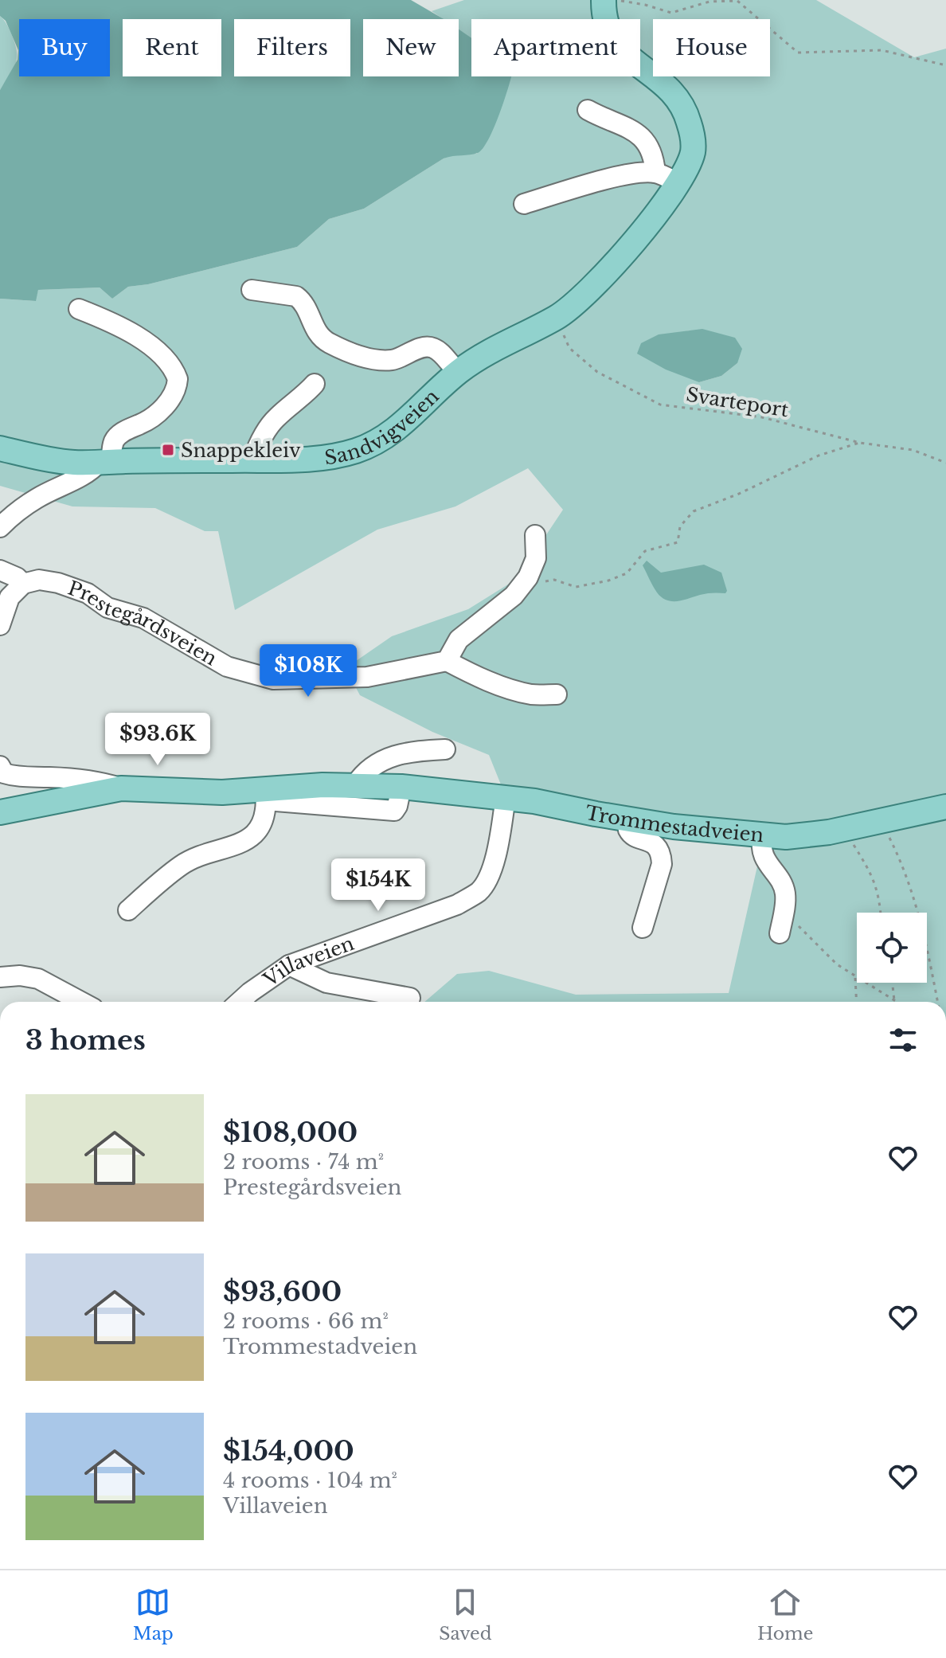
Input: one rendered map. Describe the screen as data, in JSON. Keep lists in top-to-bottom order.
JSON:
{
  "streets": {
    "main road": ["Sandvigveien", "Trommestadveien"],
    "street": ["Prestegårdsveien", "Villaveien"],
    "path": ["Svarteport"]
  },
  "crossings": [
    ["Svarteport", "Sandvigveien"],
    ["Trommestadveien", "Villaveien"]
  ],
  "places": {
    "transit": ["Snappekleiv"]
  },
  "page": {
    "chip": [
      "Buy",
      "Rent",
      "Filters",
      "New",
      "Apartment",
      "House"
    ],
    "price": ["$108K", "$93.6K", "$154K"],
    "heading": "3 homes",
    "list": [
      {
        "name": "$108,000",
        "note": "2 rooms · 74 m² · Prestegårdsveien"
      },
      {
        "name": "$93,600",
        "note": "2 rooms · 66 m² · Trommestadveien"
      },
      {
        "name": "$154,000",
        "note": "4 rooms · 104 m² · Villaveien"
      }
    ],
    "tabs": ["Map", "Saved", "Home"]
  }
}
